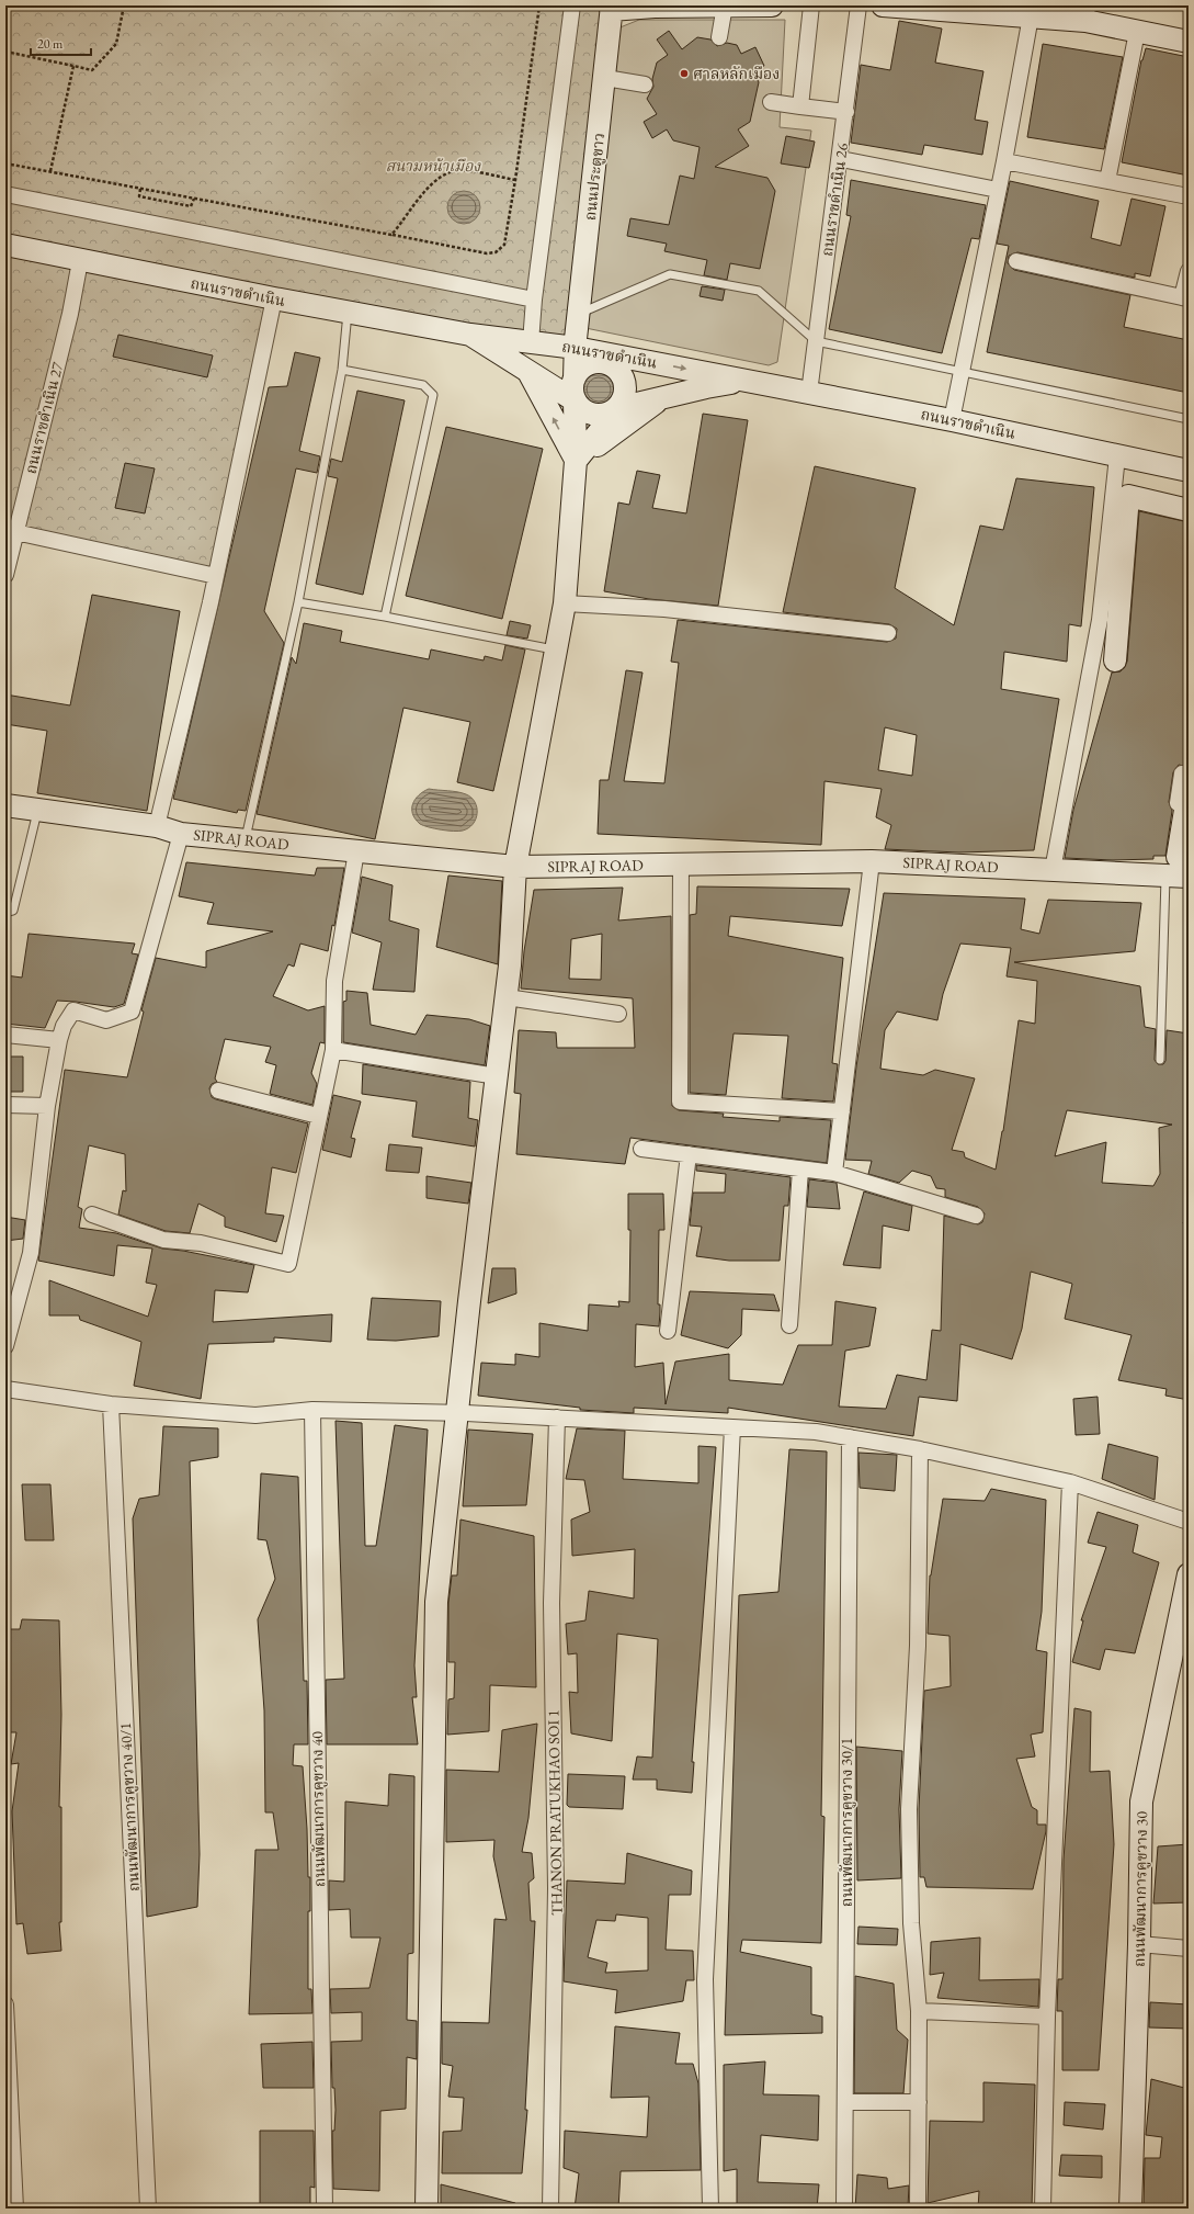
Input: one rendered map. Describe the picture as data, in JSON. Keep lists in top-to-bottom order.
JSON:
{
  "streets": {
    "street": [
      "ถนนประตูขาว",
      "ถนนราขดำเนิน 26",
      "ถนนราขดำเนิน",
      "ถนนราขดำเนิน 27",
      "SIPRAJ ROAD",
      "ถนนพัฒนาการคูขวาง 40/1",
      "ถนนพัฒนาการคูขวาง 40",
      "THANON PRATUKHAO SOI 1",
      "ถนนพัฒนาการคูขวาง 30/1",
      "ถนนพัฒนาการคูขวาง 30"
    ]
  },
  "crossings": [
    ["ถนนประตูขาว", "ถนนราขดำเนิน"],
    ["ถนนราขดำเนิน 26", "ถนนราขดำเนิน"],
    ["ถนนราขดำเนิน", "ถนนราขดำเนิน 27"]
  ],
  "parks": ["สนามหน้าเมือง"],
  "places": ["ศาลหลักเมือง"],
  "scale_bar": "20 m"
}
